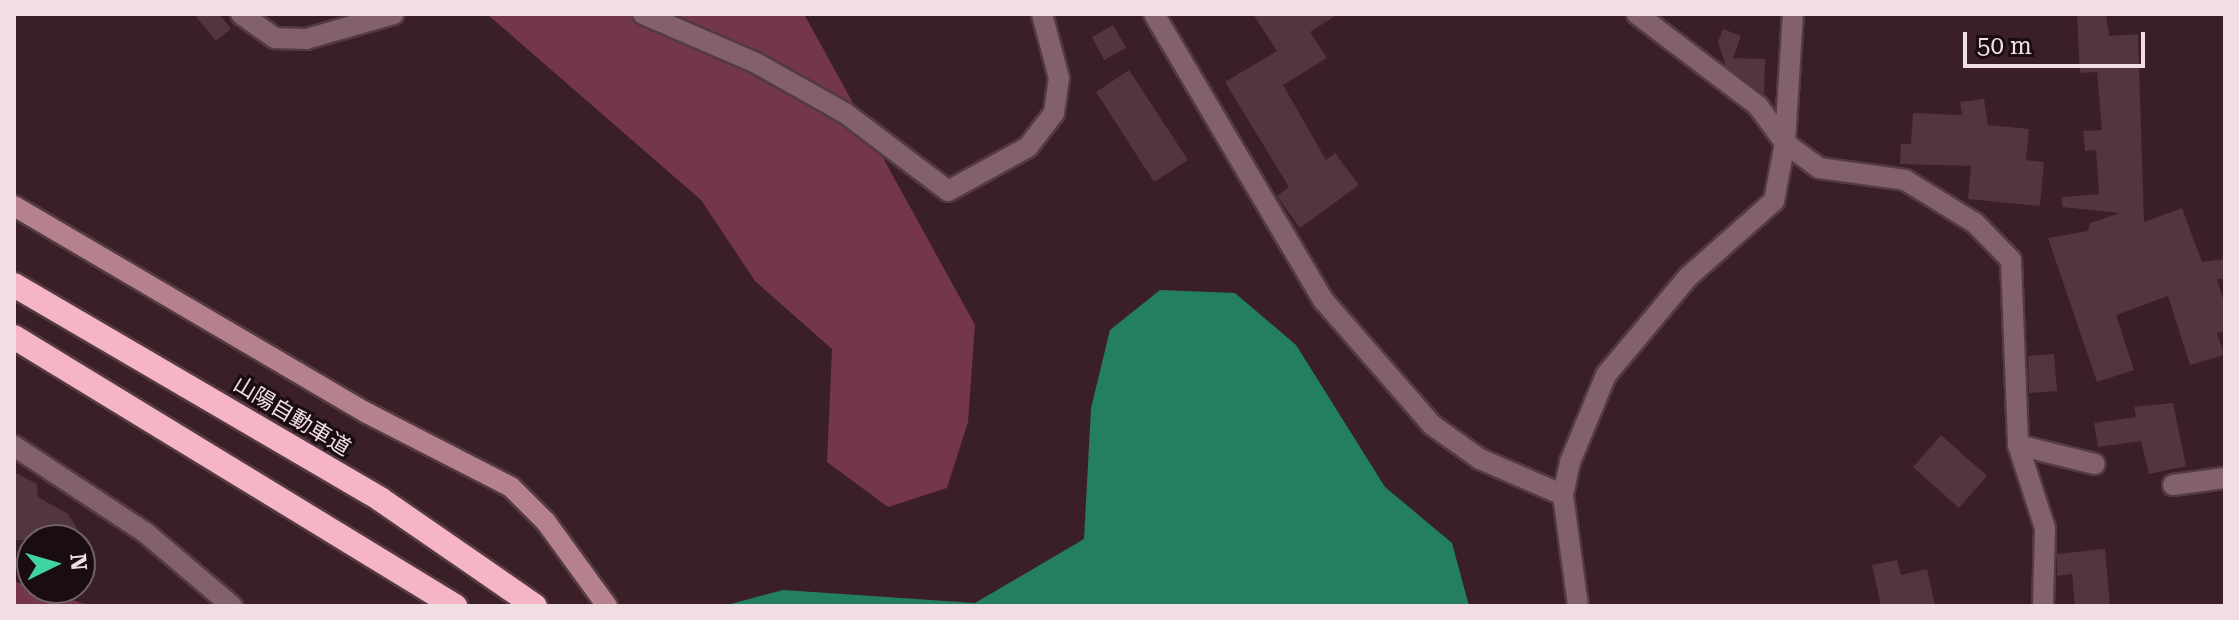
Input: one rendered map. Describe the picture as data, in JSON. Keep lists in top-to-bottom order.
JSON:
{
  "streets": {
    "highway": ["山陽自動車道"]
  },
  "scale_bar": "50 m",
  "north": "right"
}
